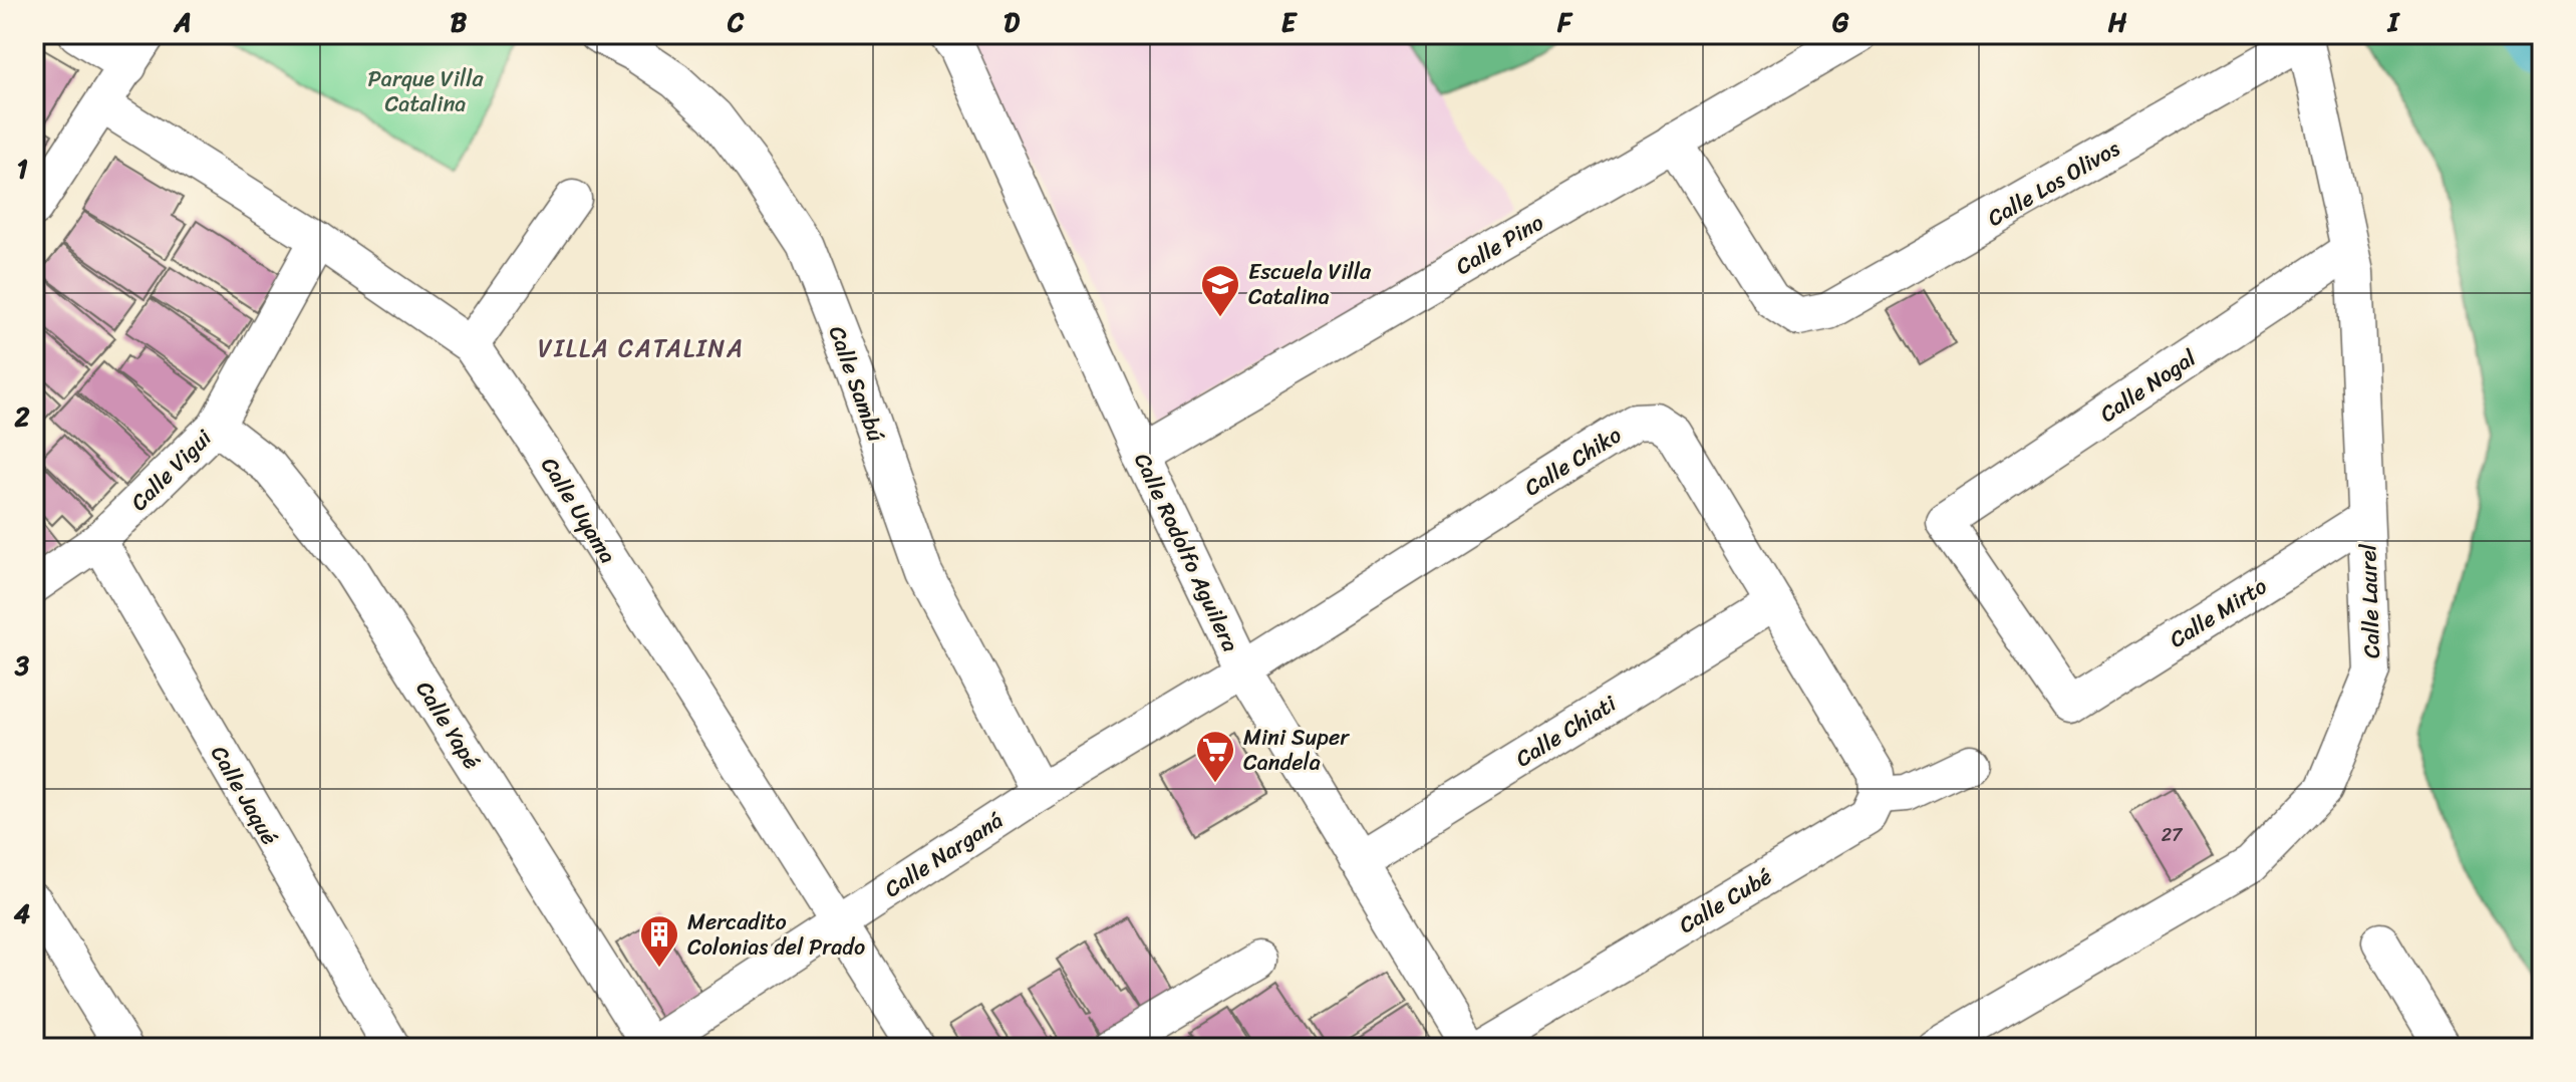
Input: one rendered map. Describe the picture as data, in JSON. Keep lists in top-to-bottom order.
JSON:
{
  "streets": {
    "street": [
      "Calle Los Olivos",
      "Calle Pino",
      "Calle Sambú",
      "Calle Nogal",
      "Calle Chiko",
      "Calle Vigui",
      "Calle Uyama",
      "Calle Rodolfo Aguilera",
      "Calle Laurel",
      "Calle Mirto",
      "Calle Yapé",
      "Calle Chiati",
      "Calle Jaqué",
      "Calle Narganá",
      "Calle Cubé"
    ]
  },
  "crossings": [
    ["Calle Los Olivos", "Calle Pino"],
    ["Calle Los Olivos", "Calle Laurel"],
    ["Calle Pino", "Calle Rodolfo Aguilera"],
    ["Calle Sambú", "Calle Narganá"],
    ["Calle Nogal", "Calle Laurel"],
    ["Calle Nogal", "Calle Mirto"],
    ["Calle Chiko", "Calle Rodolfo Aguilera"],
    ["Calle Chiko", "Calle Chiati"],
    ["Calle Chiko", "Calle Narganá"],
    ["Calle Chiko", "Calle Cubé"],
    ["Calle Vigui", "Calle Uyama"],
    ["Calle Vigui", "Calle Yapé"],
    ["Calle Vigui", "Calle Jaqué"],
    ["Calle Uyama", "Calle Narganá"],
    ["Calle Rodolfo Aguilera", "Calle Chiati"],
    ["Calle Rodolfo Aguilera", "Calle Narganá"],
    ["Calle Laurel", "Calle Mirto"],
    ["Calle Yapé", "Calle Narganá"]
  ],
  "districts": ["VILLA CATALINA"],
  "parks": ["Parque Villa Catalina"],
  "places": {
    "school or university": ["Escuela Villa Catalina"],
    "supermarket": ["Mini Super Candela"],
    "building": ["Mercadito Colonias del Prado"]
  },
  "house_numbers": ["27"],
  "grid": {
    "columns": [
      "A",
      "B",
      "C",
      "D",
      "E",
      "F",
      "G",
      "H",
      "I"
    ],
    "rows": [
      "1",
      "2",
      "3",
      "4"
    ]
  }
}
